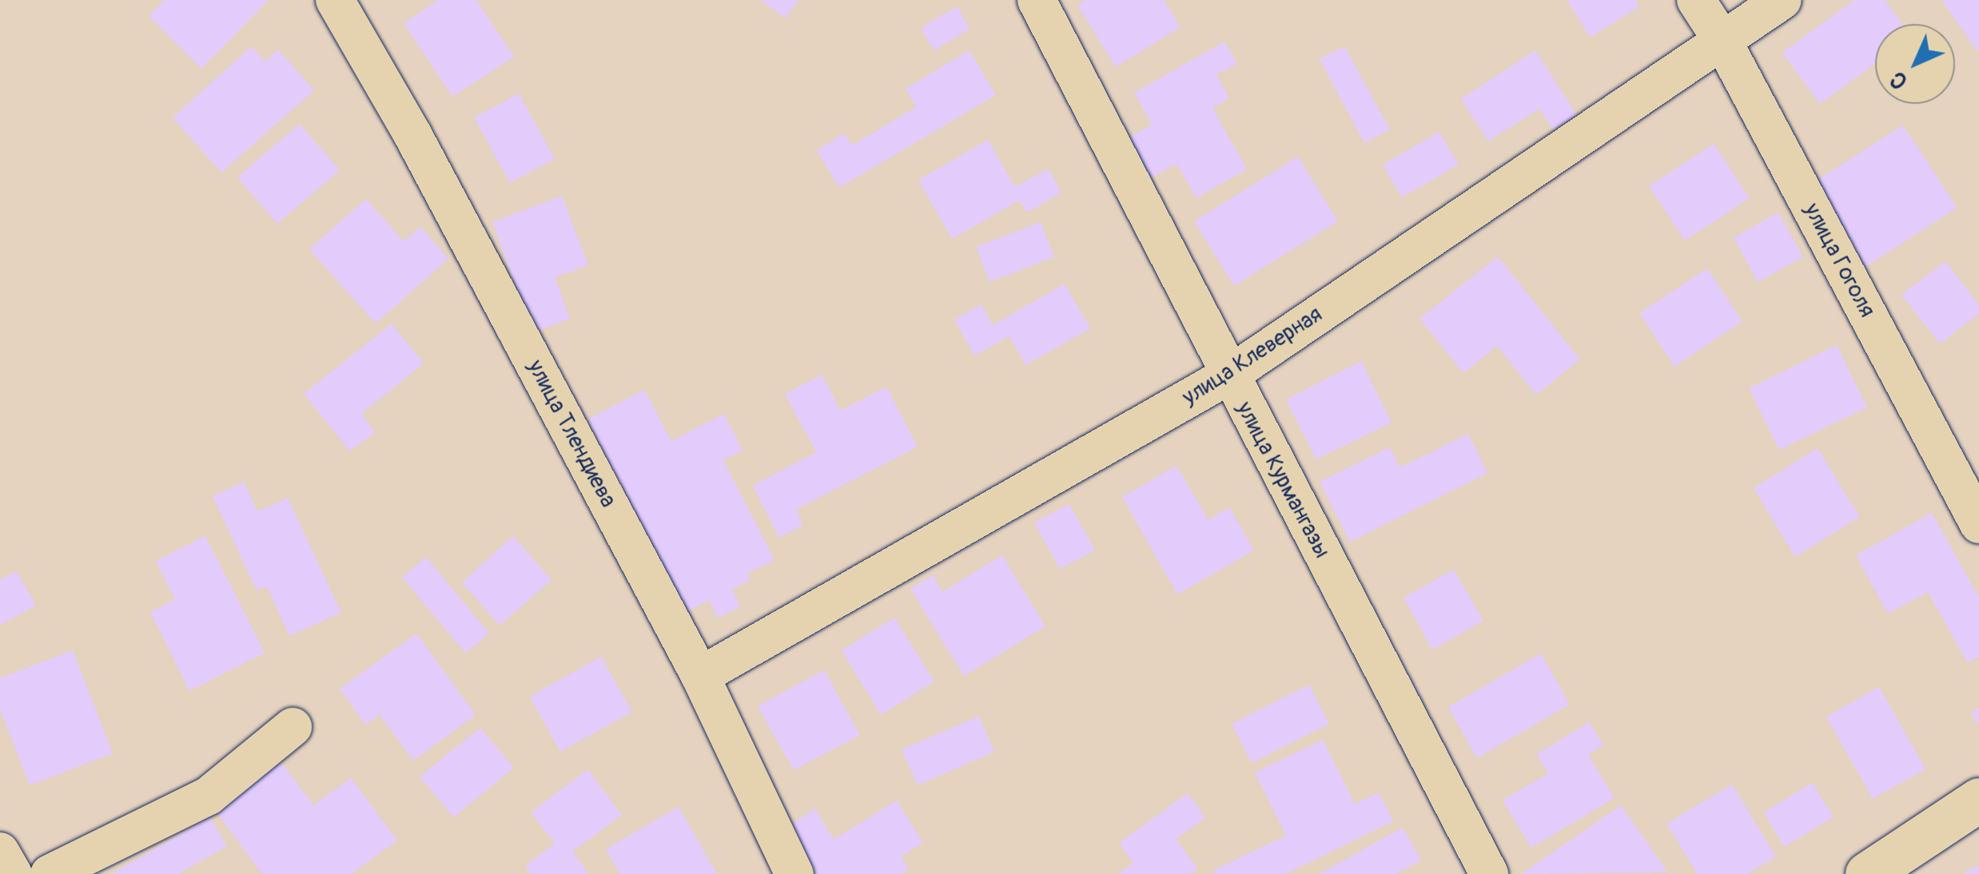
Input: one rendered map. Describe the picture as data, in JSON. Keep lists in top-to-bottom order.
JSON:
{
  "streets": {
    "street": [
      "улица Гоголя",
      "улица Клеверная",
      "улица Тлендиева",
      "улица Курмангазы"
    ]
  },
  "crossings": [
    ["улица Гоголя", "улица Клеверная"],
    ["улица Клеверная", "улица Тлендиева"],
    ["улица Клеверная", "улица Курмангазы"]
  ],
  "north": "bottom left"
}
